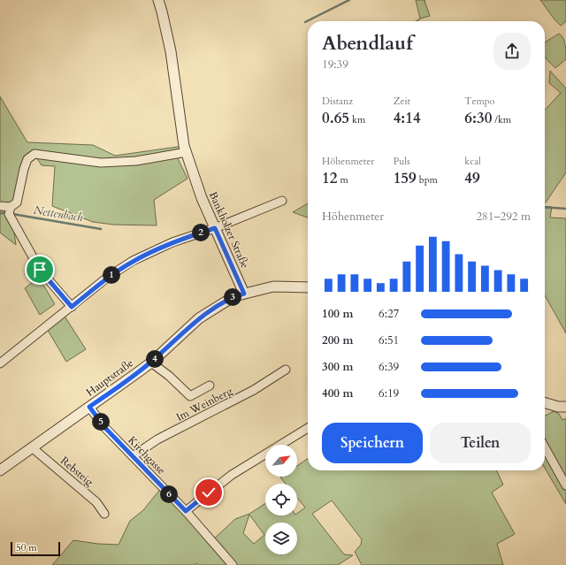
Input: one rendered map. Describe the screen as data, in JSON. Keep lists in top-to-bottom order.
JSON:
{
  "streets": {
    "street": [
      "Bankholzer Straße",
      "Hauptstraße",
      "Im Weinberg",
      "Kirchgasse",
      "Rebsteig"
    ]
  },
  "crossings": [
    ["Bankholzer Straße", "Hauptstraße"],
    ["Hauptstraße", "Kirchgasse"],
    ["Hauptstraße", "Rebsteig"],
    ["Im Weinberg", "Kirchgasse"]
  ],
  "water": ["Nettenbach"],
  "scale_bar": "50 m",
  "north": "top right",
  "page": {
    "heading": ["Abendlauf", "19:39"],
    "stats": [
      ["Distanz", "0.65 km"],
      ["Zeit", "4:14"],
      ["Tempo", "6:30 /km"],
      ["Höhenmeter", "12 m"],
      ["Puls", "159 bpm"],
      ["kcal", "49"]
    ],
    "chart": ["Höhenmeter", "281–292 m"],
    "pins": [
      "2",
      "1",
      "3",
      "4",
      "5",
      "6"
    ],
    "list": [
      {
        "name": "100 m",
        "note": "6:27"
      },
      {
        "name": "200 m",
        "note": "6:51"
      },
      {
        "name": "300 m",
        "note": "6:39"
      },
      {
        "name": "400 m",
        "note": "6:19"
      }
    ],
    "buttons": ["Speichern", "Teilen"],
    "scale": "50 m"
  }
}
